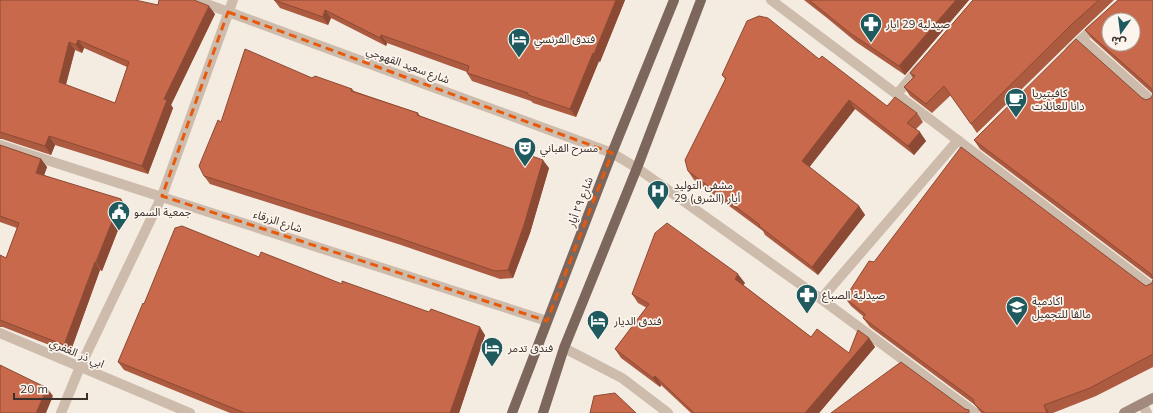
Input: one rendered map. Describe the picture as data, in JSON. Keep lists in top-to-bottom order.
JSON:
{
  "streets": {
    "main road": ["شارع ٢٩ أيار"],
    "street": ["شارع سعيد القهوجي", "شارع الزرقاء", "ابي ذر الغفري"]
  },
  "crossings": [
    ["شارع سعيد القهوجي", "شارع ٢٩ أيار"],
    ["شارع ٢٩ أيار", "شارع الزرقاء"]
  ],
  "places": {
    "pharmacy": ["صيدلية 29 ايار", "صيدلية الصباغ"],
    "hotel": ["فندق الفرنسي", "فندق الديار", "فندق تدمر"],
    "cafe": ["كافيتيريا دانا للعائلات"],
    "theatre": ["مسرح القباني"],
    "hospital": ["مشفى التوليد 29 أيار (الشرق)"],
    "public building": ["جمعية السمو"],
    "school or university": ["اكادمية مالڤا للتجميل"]
  },
  "scale_bar": "20 m",
  "north": "bottom"
}
